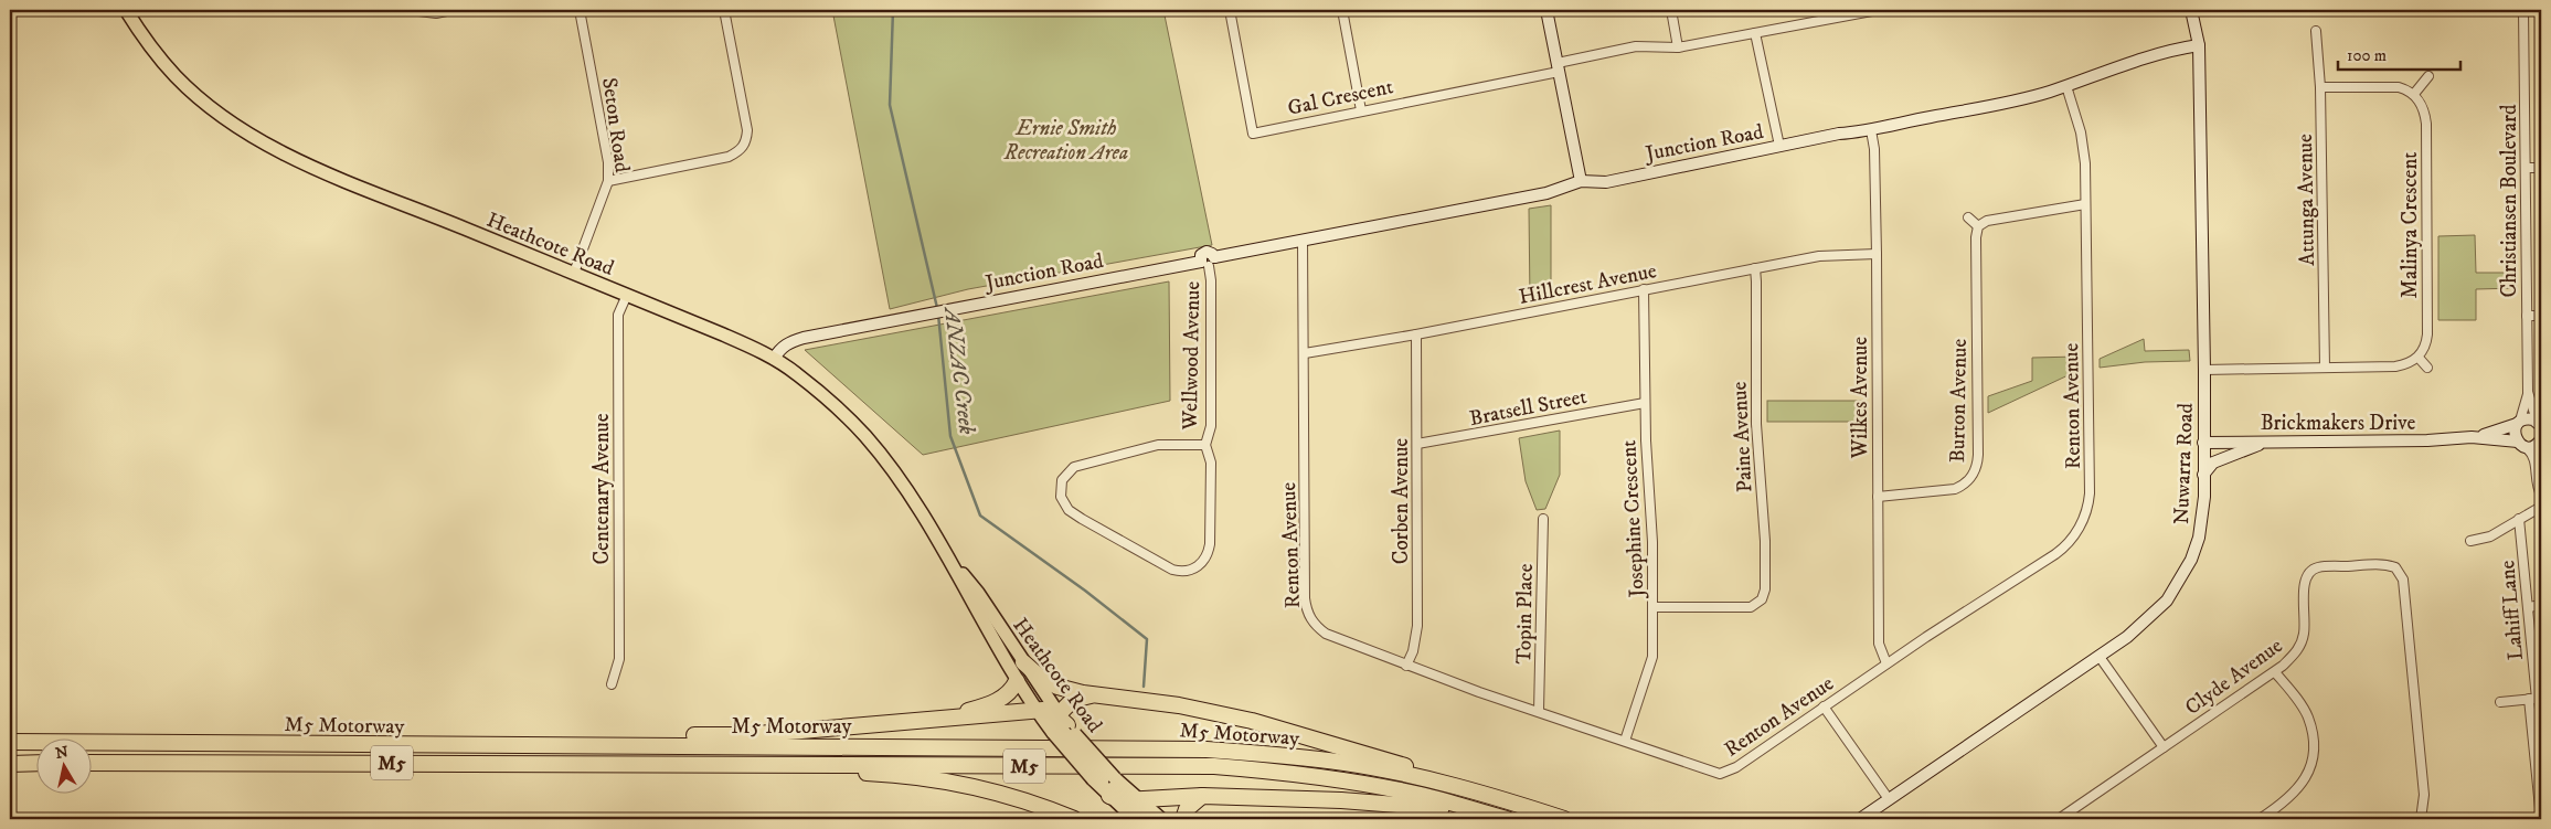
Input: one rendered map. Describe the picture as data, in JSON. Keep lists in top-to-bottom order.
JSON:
{
  "streets": {
    "highway": ["M5 Motorway", "M5"],
    "main road": ["Heathcote Road"],
    "street": [
      "Gal Crescent",
      "Seton Road",
      "Junction Road",
      "Attunga Avenue",
      "Christiansen Boulevard",
      "Malinya Crescent",
      "Hillcrest Avenue",
      "Wellwood Avenue",
      "Wilkes Avenue",
      "Burton Avenue",
      "Bratsell Street",
      "Renton Avenue",
      "Brickmakers Drive",
      "Paine Avenue",
      "Nuwarra Road",
      "Centenary Avenue",
      "Corben Avenue",
      "Josephine Crescent",
      "Lahiff Lane",
      "Topin Place",
      "Clyde Avenue"
    ]
  },
  "crossings": [
    ["Seton Road", "Heathcote Road"],
    ["Junction Road", "Heathcote Road"],
    ["Junction Road", "Wellwood Avenue"],
    ["Junction Road", "Wilkes Avenue"],
    ["Junction Road", "Renton Avenue"],
    ["Junction Road", "Nuwarra Road"],
    ["Christiansen Boulevard", "Brickmakers Drive"],
    ["Heathcote Road", "Centenary Avenue"],
    ["Hillcrest Avenue", "Wilkes Avenue"],
    ["Hillcrest Avenue", "Renton Avenue"],
    ["Hillcrest Avenue", "Paine Avenue"],
    ["Hillcrest Avenue", "Corben Avenue"],
    ["Hillcrest Avenue", "Josephine Crescent"],
    ["Wilkes Avenue", "Burton Avenue"],
    ["Wilkes Avenue", "Renton Avenue"],
    ["Bratsell Street", "Corben Avenue"],
    ["Bratsell Street", "Josephine Crescent"],
    ["Renton Avenue", "Corben Avenue"],
    ["Renton Avenue", "Josephine Crescent"],
    ["Renton Avenue", "Topin Place"],
    ["Brickmakers Drive", "Nuwarra Road"]
  ],
  "water": ["ANZAC Creek"],
  "parks": ["Ernie Smith Recreation Area"],
  "scale_bar": "100 m",
  "north": "top"
}
